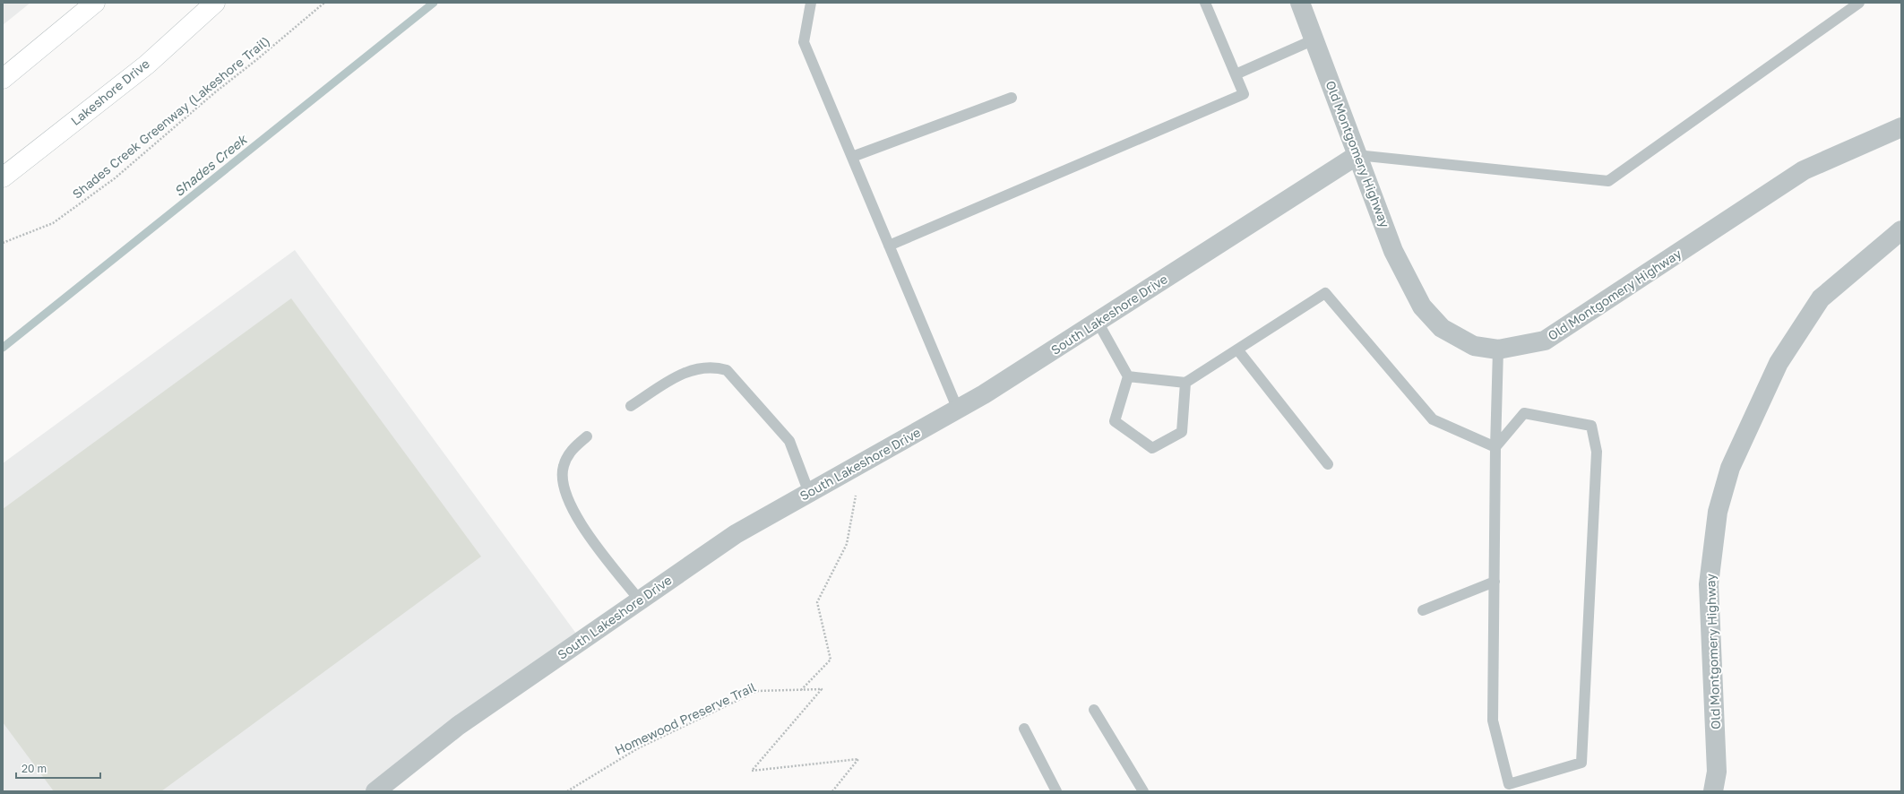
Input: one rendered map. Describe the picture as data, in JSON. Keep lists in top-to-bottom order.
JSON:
{
  "streets": {
    "main road": ["Lakeshore Drive"],
    "street": ["Old Montgomery Highway", "South Lakeshore Drive"],
    "path": ["Shades Creek Greenway (Lakeshore Trail)", "Homewood Preserve Trail"]
  },
  "crossings": [
    ["Old Montgomery Highway", "South Lakeshore Drive"]
  ],
  "water": ["Shades Creek"],
  "scale_bar": "20 m"
}
